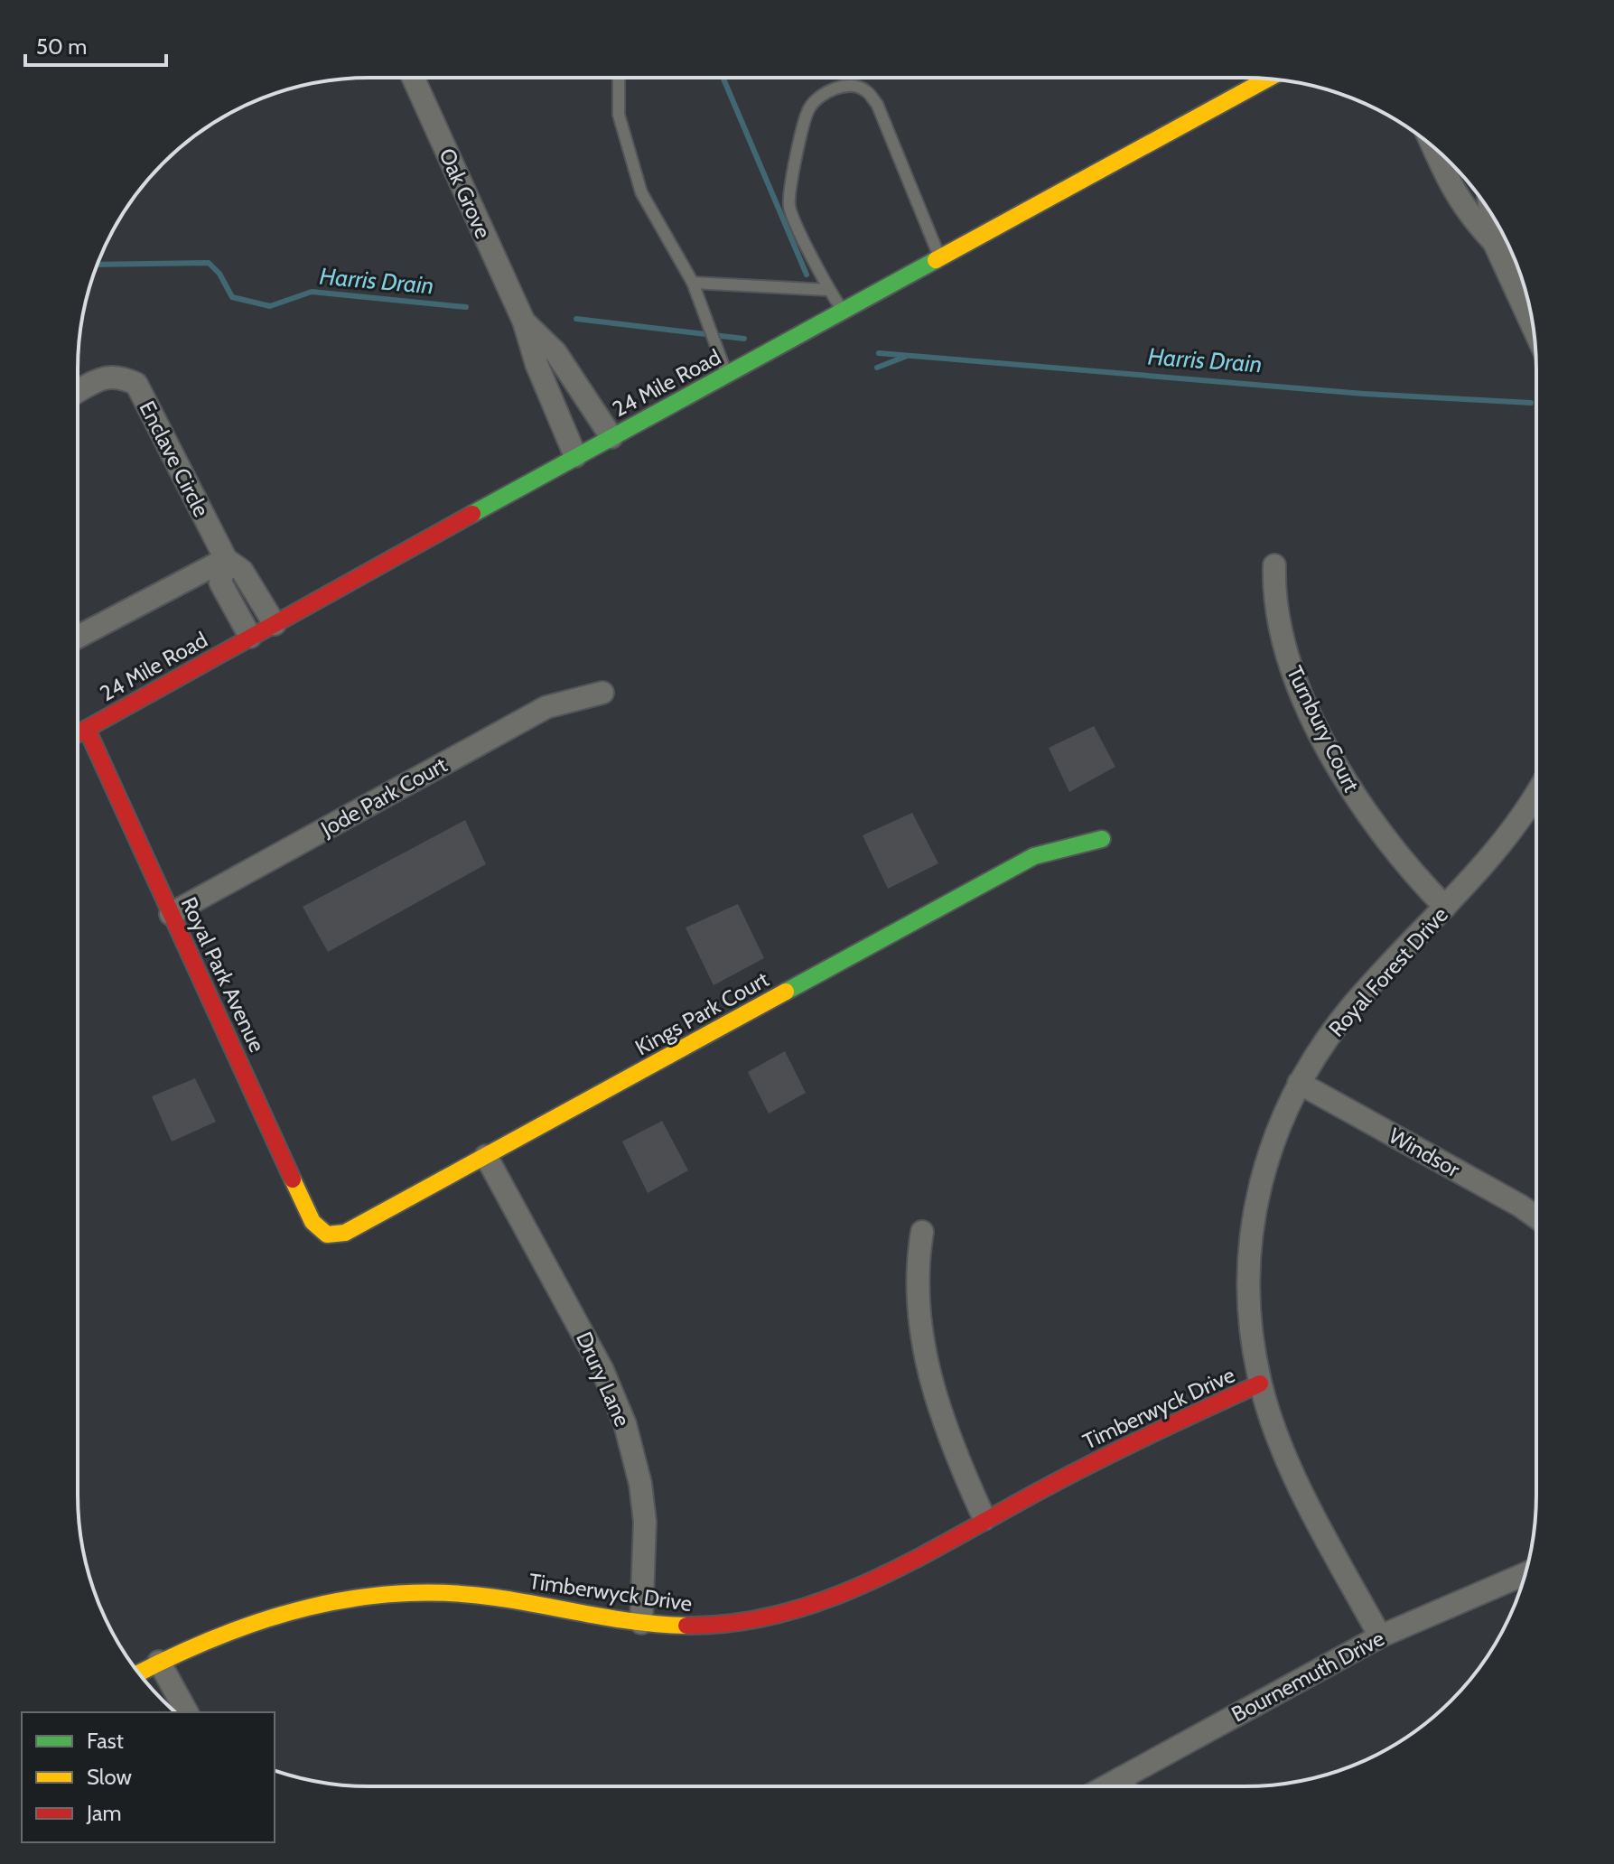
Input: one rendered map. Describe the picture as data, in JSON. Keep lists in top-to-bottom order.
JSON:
{
  "streets": {
    "street": [
      "Oak Grove",
      "24 Mile Road",
      "Enclave Circle",
      "Turnbury Court",
      "Jode Park Court",
      "Royal Forest Drive",
      "Royal Park Avenue",
      "Kings Park Court",
      "Windsor",
      "Drury Lane",
      "Timberwyck Drive",
      "Bournemuth Drive"
    ]
  },
  "crossings": [
    ["Oak Grove", "24 Mile Road"],
    ["24 Mile Road", "Enclave Circle"],
    ["24 Mile Road", "Royal Park Avenue"],
    ["Turnbury Court", "Royal Forest Drive"],
    ["Jode Park Court", "Royal Park Avenue"],
    ["Royal Forest Drive", "Windsor"],
    ["Royal Forest Drive", "Timberwyck Drive"],
    ["Royal Forest Drive", "Bournemuth Drive"],
    ["Royal Park Avenue", "Kings Park Court"],
    ["Kings Park Court", "Drury Lane"],
    ["Drury Lane", "Timberwyck Drive"]
  ],
  "water": ["Harris Drain"],
  "legend": ["Fast", "Slow", "Jam"],
  "scale_bar": "50 m"
}
